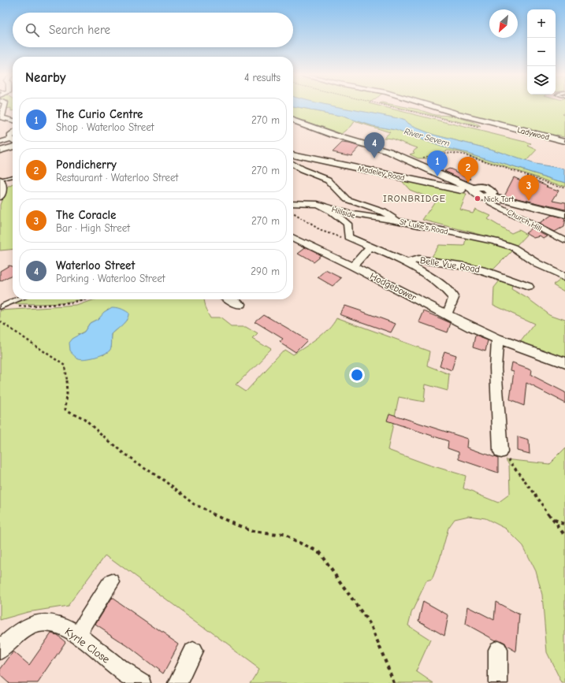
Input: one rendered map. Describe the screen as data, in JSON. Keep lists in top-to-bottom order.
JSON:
{
  "streets": {
    "main road": ["Madeley Road"],
    "street": [
      "Ladywood",
      "Hillside",
      "Church Hill",
      "St Luke's Road",
      "Belle Vue Road",
      "Hodgebower",
      "Kyrle Close"
    ]
  },
  "crossings": [
    ["Hillside", "St Luke's Road"]
  ],
  "districts": ["IRONBRIDGE"],
  "water": ["River Severn"],
  "places": ["Nick Tart"],
  "north": "bottom left",
  "page": {
    "map_buttons": ["+", "−"],
    "search": "Search here",
    "heading": ["Nearby", "4 results"],
    "list": [
      {
        "mark": "1",
        "name": "The Curio Centre",
        "note": "Shop · Waterloo Street",
        "value": "270 m"
      },
      {
        "mark": "2",
        "name": "Pondicherry",
        "note": "Restaurant · Waterloo Street",
        "value": "270 m"
      },
      {
        "mark": "3",
        "name": "The Coracle",
        "note": "Bar · High Street",
        "value": "270 m"
      },
      {
        "mark": "4",
        "name": "Waterloo Street",
        "note": "Parking · Waterloo Street",
        "value": "290 m"
      }
    ],
    "pins": [
      "4",
      "1",
      "2",
      "3"
    ]
  }
}
